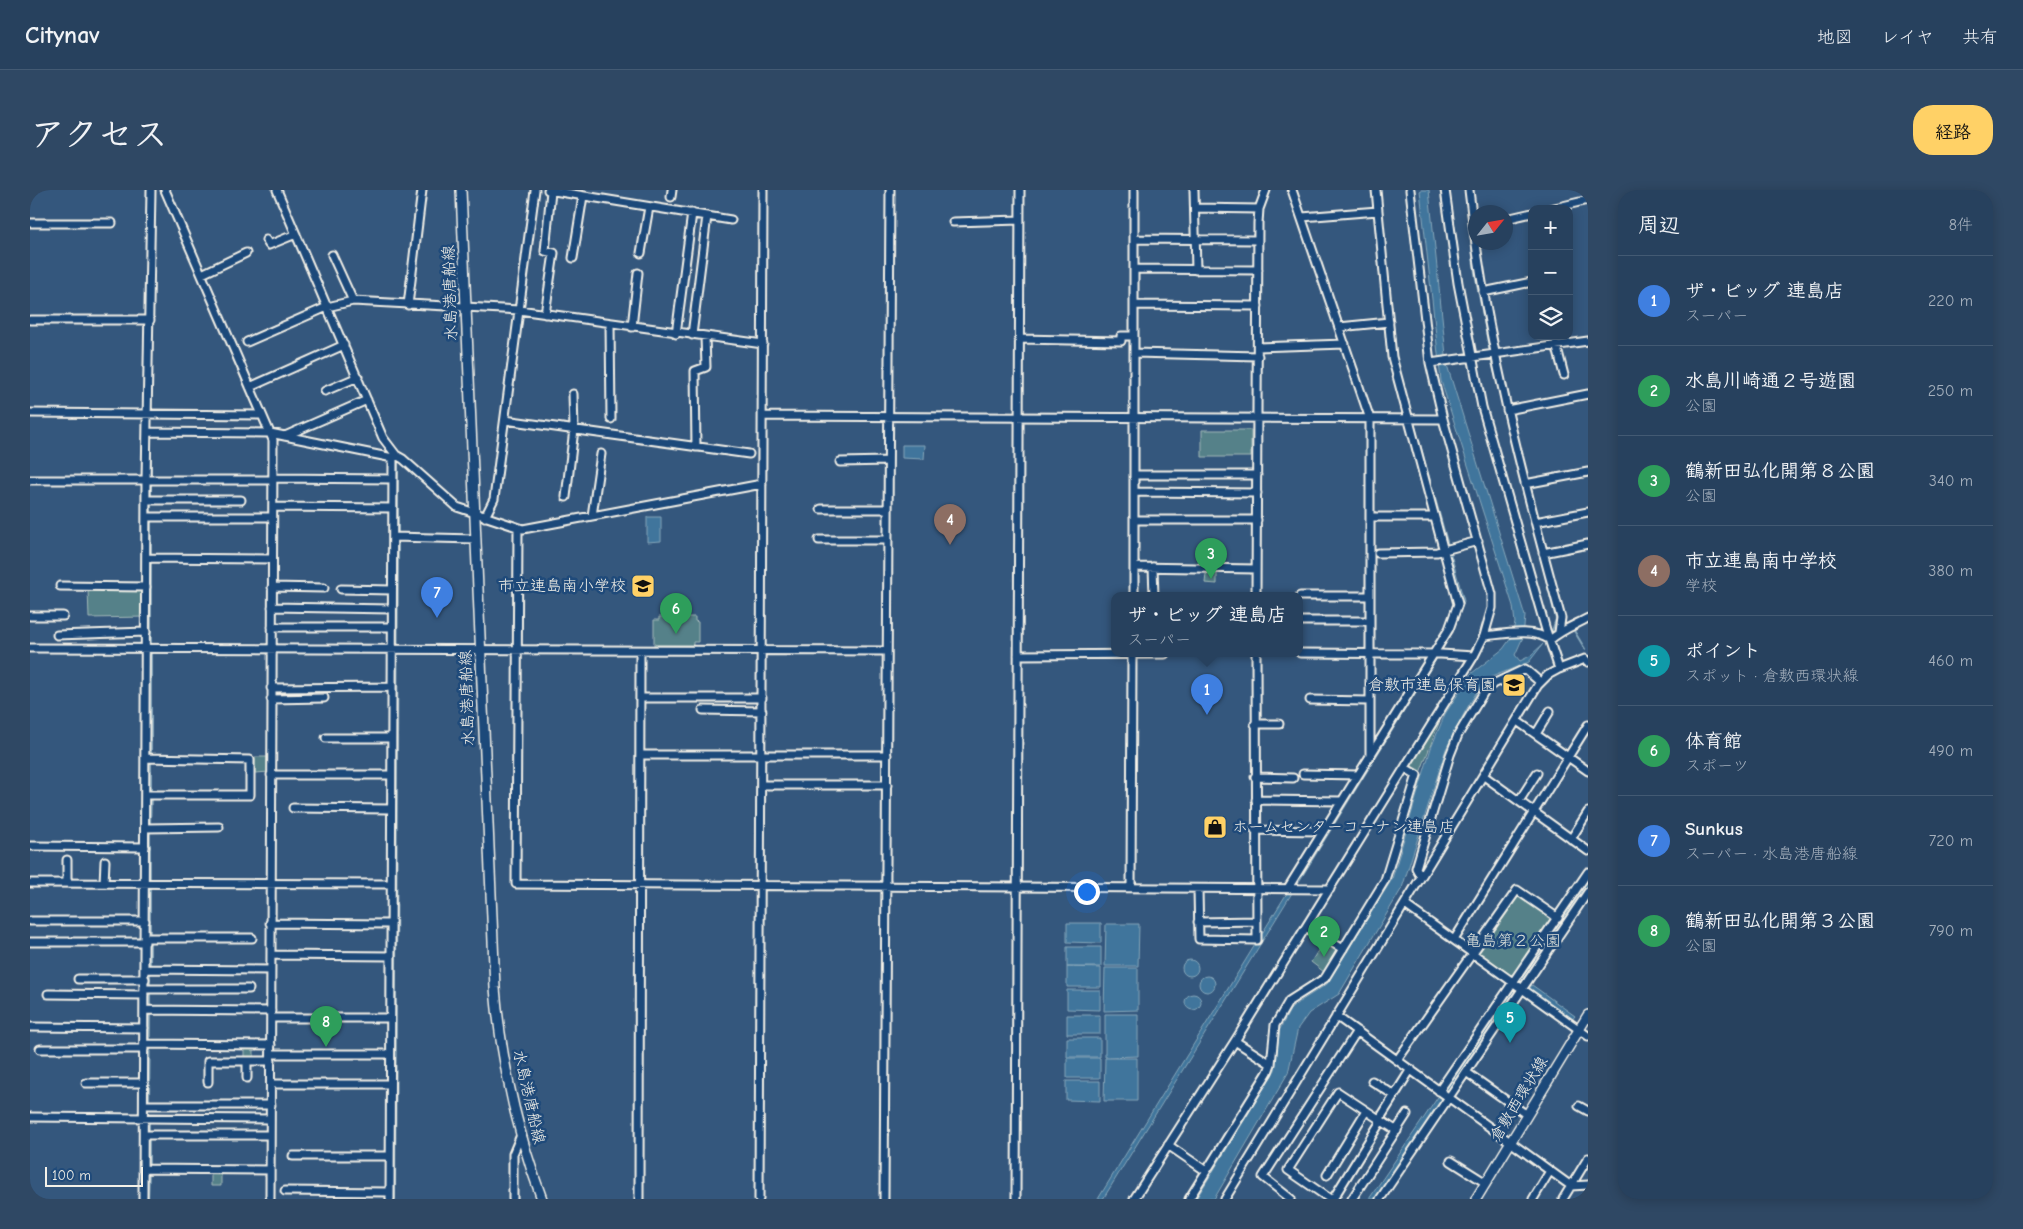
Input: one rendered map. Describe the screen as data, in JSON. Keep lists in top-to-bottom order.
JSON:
{
  "streets": {
    "main road": ["水島港唐船線", "倉敷西環状線"]
  },
  "parks": ["亀島第２公園"],
  "places": {
    "school or university": ["市立連島南小学校", "倉敷市連島保育園"],
    "shop": ["ホームセンターコーナン連島店"]
  },
  "scale_bar": "100 m",
  "north": "top right",
  "page": {
    "header": "Citynav",
    "nav": ["地図", "レイヤ", "共有"],
    "title": "アクセス",
    "buttons": "経路",
    "heading": ["周辺", "8件"],
    "map_buttons": ["+", "−"],
    "list": [
      {
        "mark": "1",
        "name": "ザ・ビッグ 連島店",
        "note": "スーパー",
        "value": "220 m"
      },
      {
        "mark": "2",
        "name": "水島川崎通２号遊園",
        "note": "公園",
        "value": "250 m"
      },
      {
        "mark": "3",
        "name": "鶴新田弘化開第８公園",
        "note": "公園",
        "value": "340 m"
      },
      {
        "mark": "4",
        "name": "市立連島南中学校",
        "note": "学校",
        "value": "380 m"
      },
      {
        "mark": "5",
        "name": "ポイント",
        "note": "スポット · 倉敷西環状線",
        "value": "460 m"
      },
      {
        "mark": "6",
        "name": "体育館",
        "note": "スポーツ",
        "value": "490 m"
      },
      {
        "mark": "7",
        "name": "Sunkus",
        "note": "スーパー · 水島港唐船線",
        "value": "720 m"
      },
      {
        "mark": "8",
        "name": "鶴新田弘化開第３公園",
        "note": "公園",
        "value": "790 m"
      }
    ],
    "pins": [
      "4",
      "3",
      "7",
      "6",
      "1",
      "2",
      "5",
      "8"
    ],
    "popup": ["ザ・ビッグ 連島店", "スーパー"],
    "scale": "100 m"
  }
}
